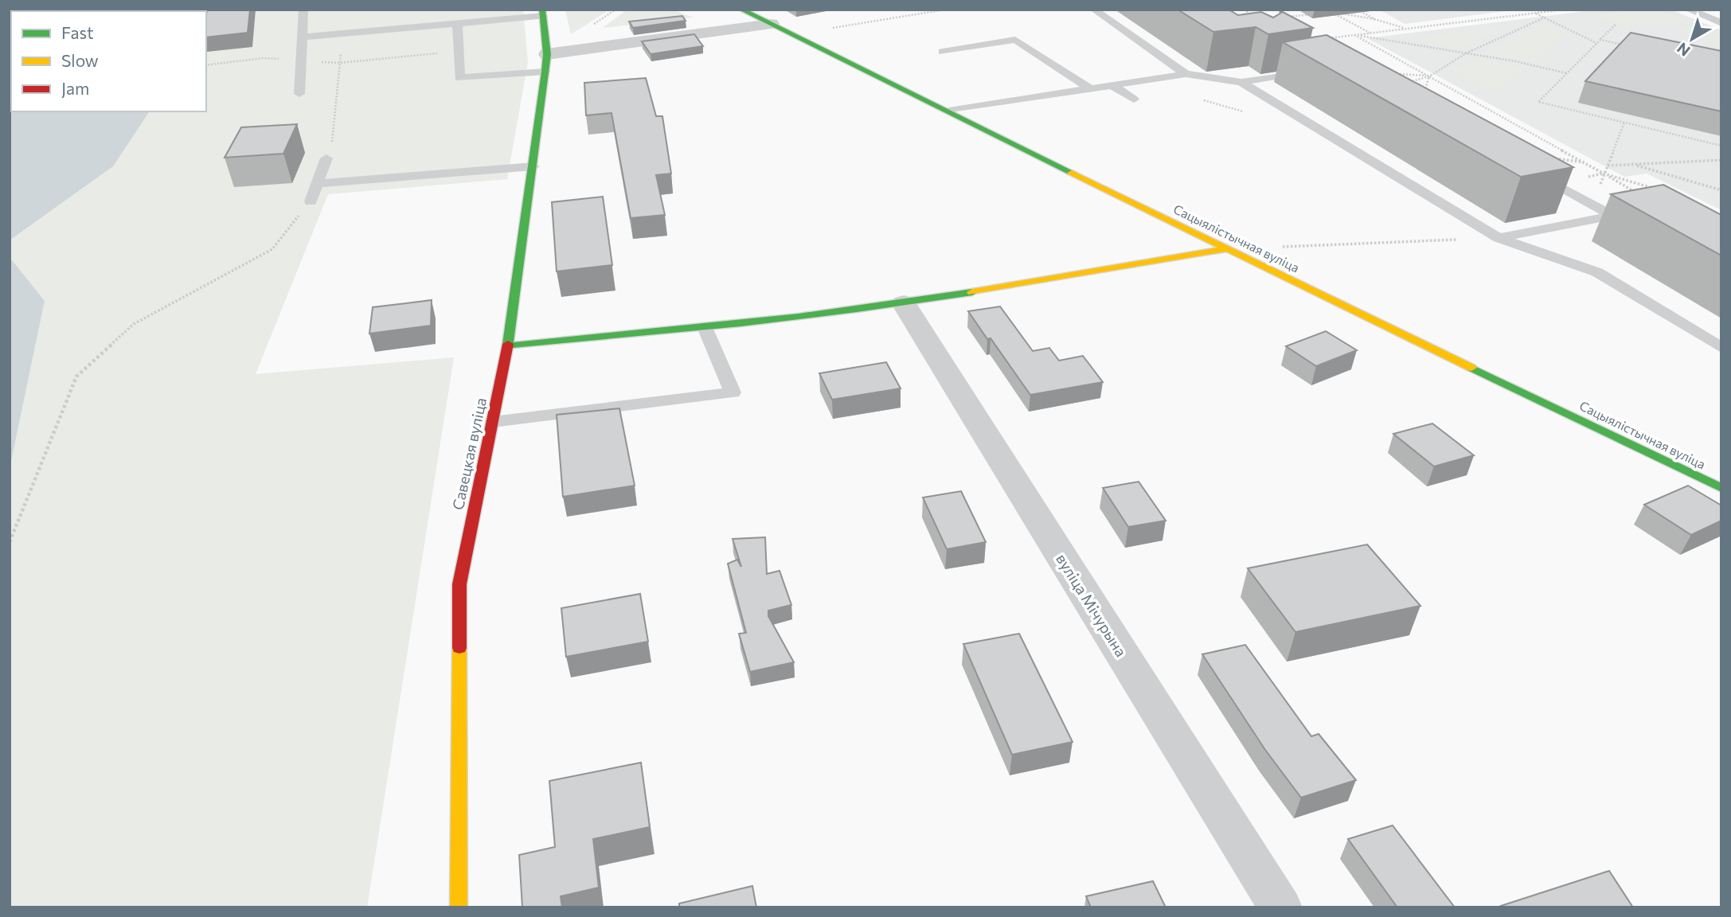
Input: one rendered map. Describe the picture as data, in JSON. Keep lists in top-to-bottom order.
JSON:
{
  "streets": {
    "street": ["Сацыялістычная вуліца", "Савецкая вуліца", "вуліца Мічурына"]
  },
  "legend": ["Fast", "Slow", "Jam"],
  "north": "bottom left"
}
